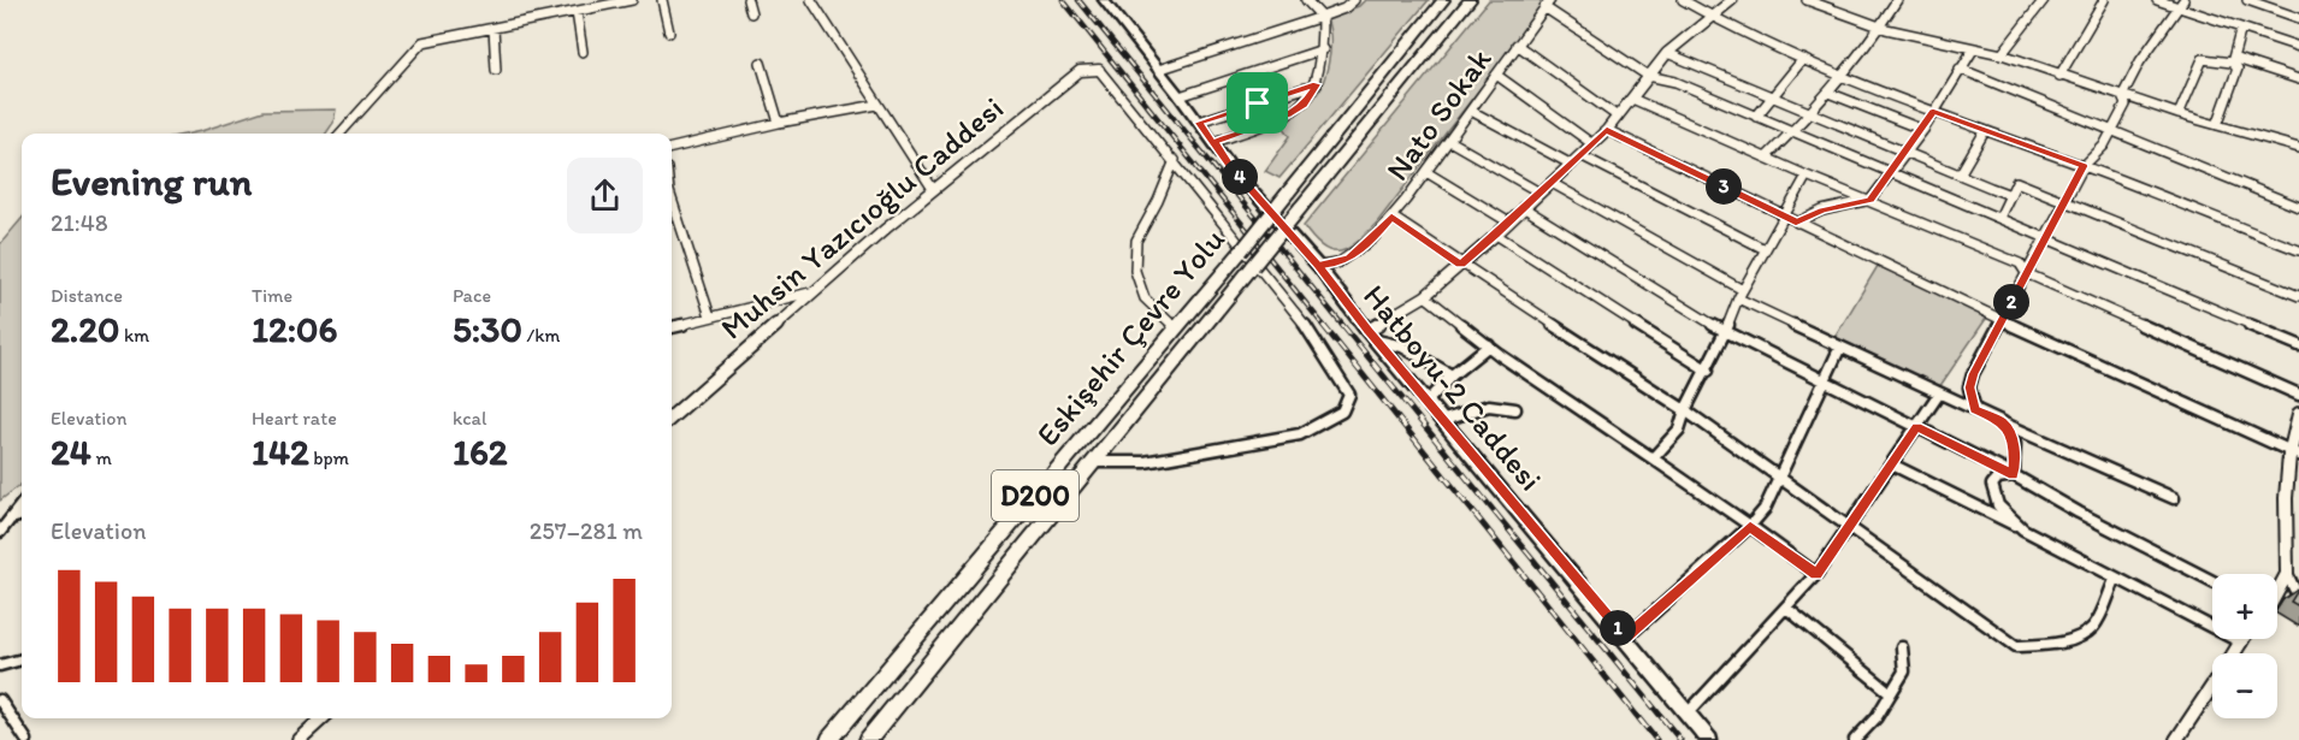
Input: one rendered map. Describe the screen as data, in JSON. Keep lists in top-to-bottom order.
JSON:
{
  "streets": {
    "highway": ["Eskişehir Çevre Yolu", "D200"],
    "main road": ["Hatboyu-2 Caddesi"],
    "street": ["Nato Sokak", "Muhsin Yazıcıoğlu Caddesi"]
  },
  "crossings": [
    ["Nato Sokak", "Hatboyu-2 Caddesi"]
  ],
  "page": {
    "heading": ["Evening run", "21:48"],
    "pins": [
      "4",
      "3",
      "2",
      "1"
    ],
    "stats": [
      ["Distance", "2.20 km"],
      ["Time", "12:06"],
      ["Pace", "5:30 /km"],
      ["Elevation", "24 m"],
      ["Heart rate", "142 bpm"],
      ["kcal", "162"]
    ],
    "chart": ["Elevation", "257–281 m"],
    "map_buttons": ["+", "−"]
  }
}
